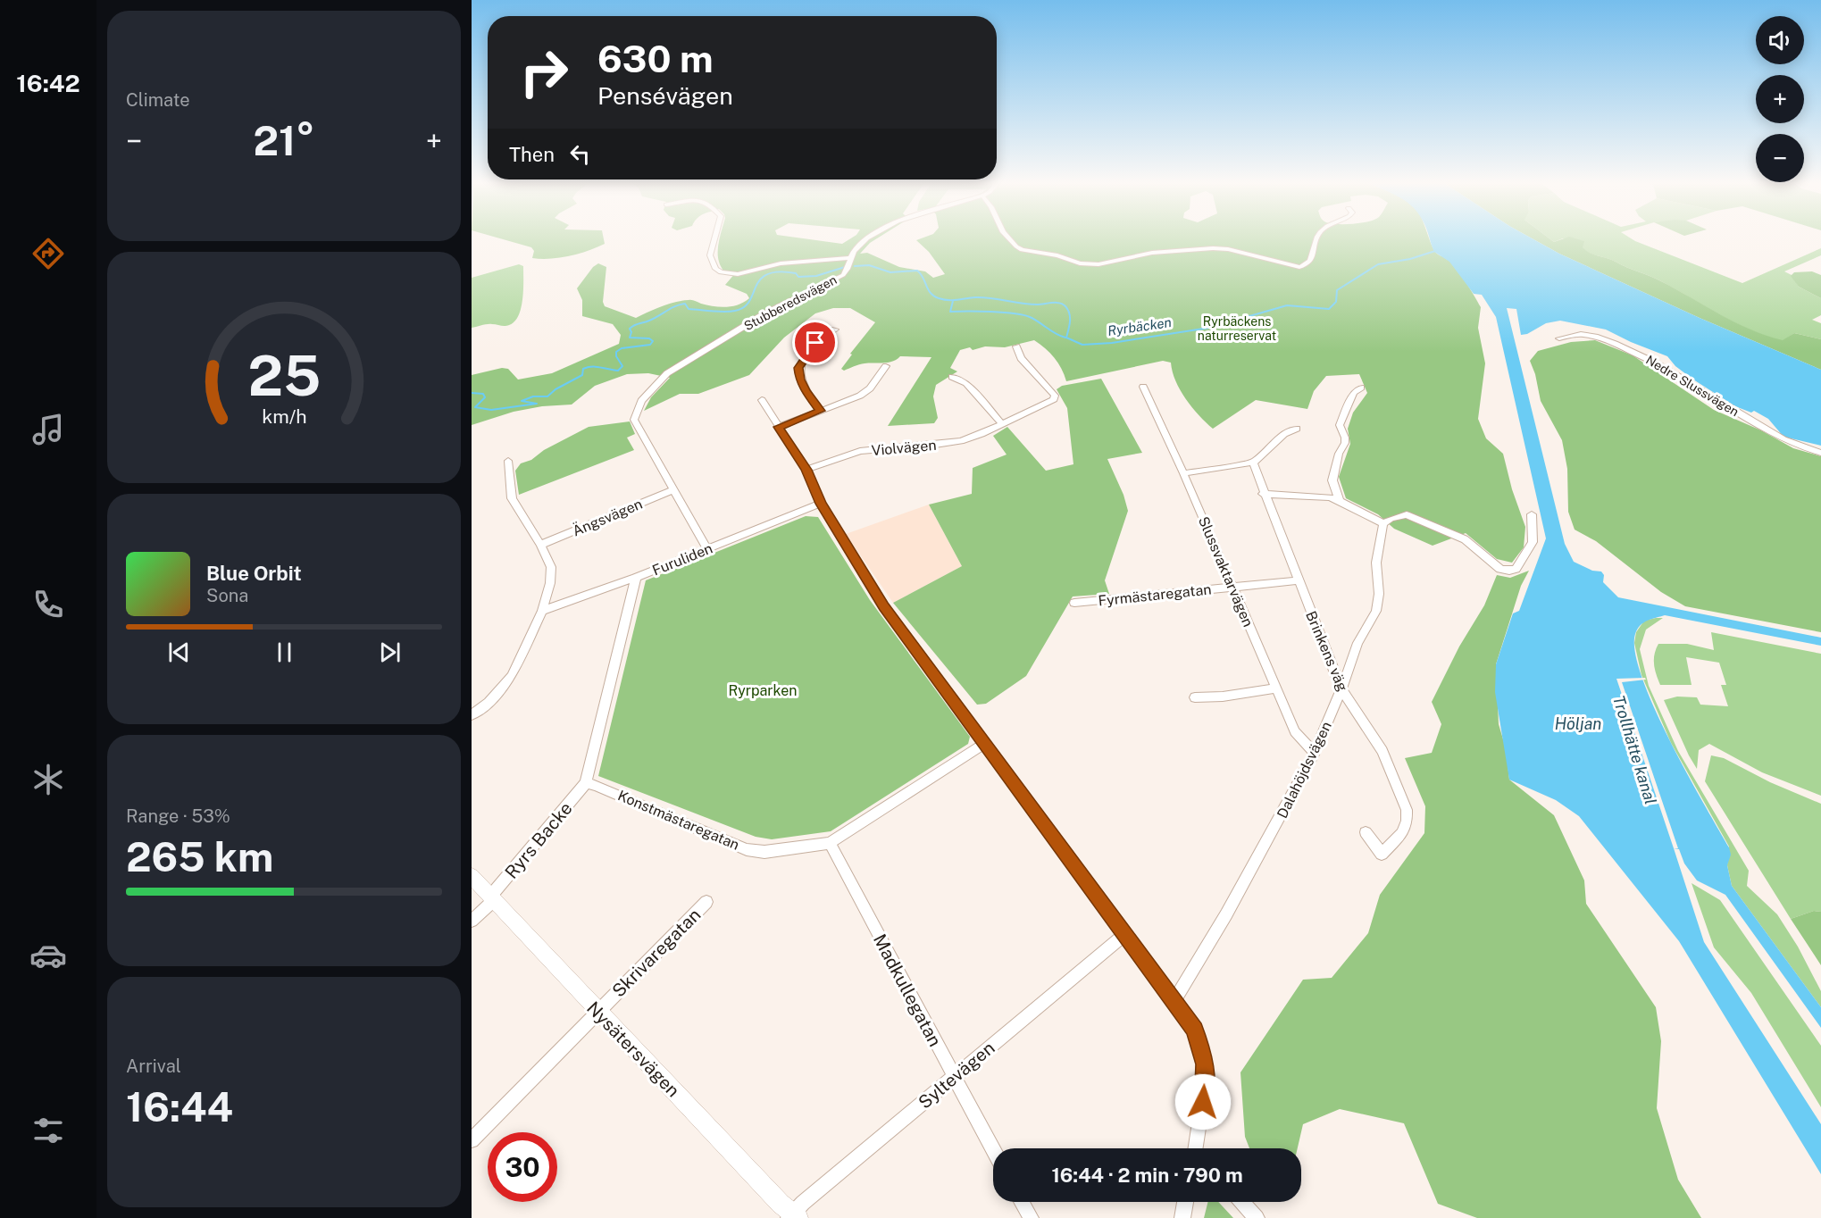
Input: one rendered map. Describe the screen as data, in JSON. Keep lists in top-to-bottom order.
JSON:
{
  "streets": {
    "street": [
      "Stubberedsvägen",
      "Nedre Slussvägen",
      "Violvägen",
      "Ängsvägen",
      "Furuliden",
      "Slussvaktarvägen",
      "Fyrmästaregatan",
      "Brinkens väg",
      "Dalahöjdsvägen",
      "Konstmästaregatan",
      "Ryrs Backe",
      "Skrivaregatan",
      "Madkullegatan",
      "Nysätersvägen",
      "Syltevägen"
    ]
  },
  "crossings": [
    ["Stubberedsvägen", "Ängsvägen"],
    ["Slussvaktarvägen", "Fyrmästaregatan"],
    ["Slussvaktarvägen", "Dalahöjdsvägen"],
    ["Fyrmästaregatan", "Brinkens väg"],
    ["Brinkens väg", "Dalahöjdsvägen"],
    ["Konstmästaregatan", "Ryrs Backe"],
    ["Konstmästaregatan", "Madkullegatan"],
    ["Ryrs Backe", "Nysätersvägen"],
    ["Skrivaregatan", "Nysätersvägen"],
    ["Madkullegatan", "Syltevägen"],
    ["Nysätersvägen", "Syltevägen"]
  ],
  "water": ["Ryrbäcken", "Höljan", "Trollhätte kanal"],
  "parks": ["Ryrbäckens naturreservat", "Ryrparken"],
  "page": {
    "tabs": "16:42",
    "tile": [
      "Climate",
      ["Range · 53%", "265 km"],
      ["Arrival", "16:44"]
    ],
    "map_buttons": ["+", "−"],
    "turn": ["630 m", "Pensévägen"],
    "heat": ["−", "21°", "+"],
    "then": "Then",
    "song": ["Blue Orbit", "Sona"],
    "limit": "30",
    "trip": "16:44 · 2 min · 790 m",
    "gauge": ["25", "km/h"]
  }
}
